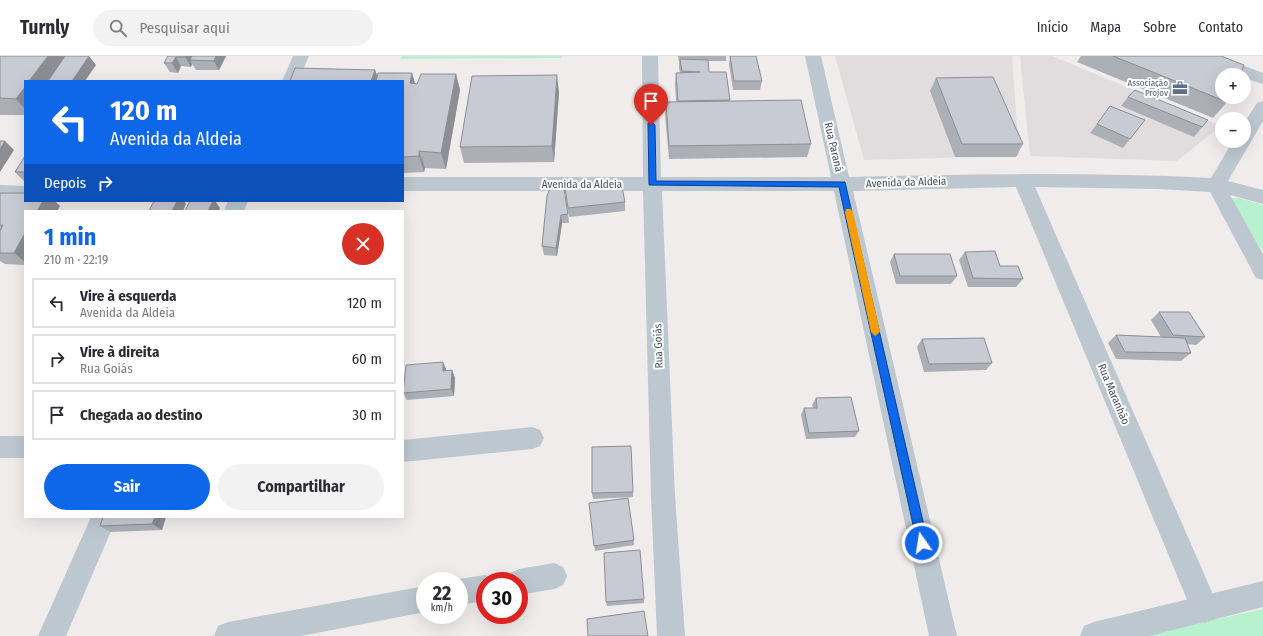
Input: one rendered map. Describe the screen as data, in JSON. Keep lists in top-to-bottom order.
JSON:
{
  "streets": {
    "street": [
      "Rua Paraná",
      "Avenida da Aldeia",
      "Rua Goiás",
      "Rua Maranhão"
    ]
  },
  "crossings": [
    ["Rua Paraná", "Avenida da Aldeia"],
    ["Avenida da Aldeia", "Rua Goiás"],
    ["Avenida da Aldeia", "Rua Maranhão"]
  ],
  "places": {
    "office": ["Associação Projov"]
  },
  "page": {
    "header": "Turnly",
    "search": "Pesquisar aqui",
    "nav": [
      "Início",
      "Mapa",
      "Sobre",
      "Contato"
    ],
    "map_buttons": ["+", "−"],
    "turn": ["120 m", "Avenida da Aldeia"],
    "then": "Depois",
    "heading": ["1 min", "210 m · 22:19"],
    "list": [
      {
        "name": "Vire à esquerda",
        "note": "Avenida da Aldeia",
        "value": "120 m"
      },
      {
        "name": "Vire à direita",
        "note": "Rua Goiás",
        "value": "60 m"
      },
      {
        "name": "Chegada ao destino",
        "value": "30 m"
      }
    ],
    "buttons": ["Sair", "Compartilhar"],
    "speed": "22 km/h",
    "limit": "30"
  }
}
